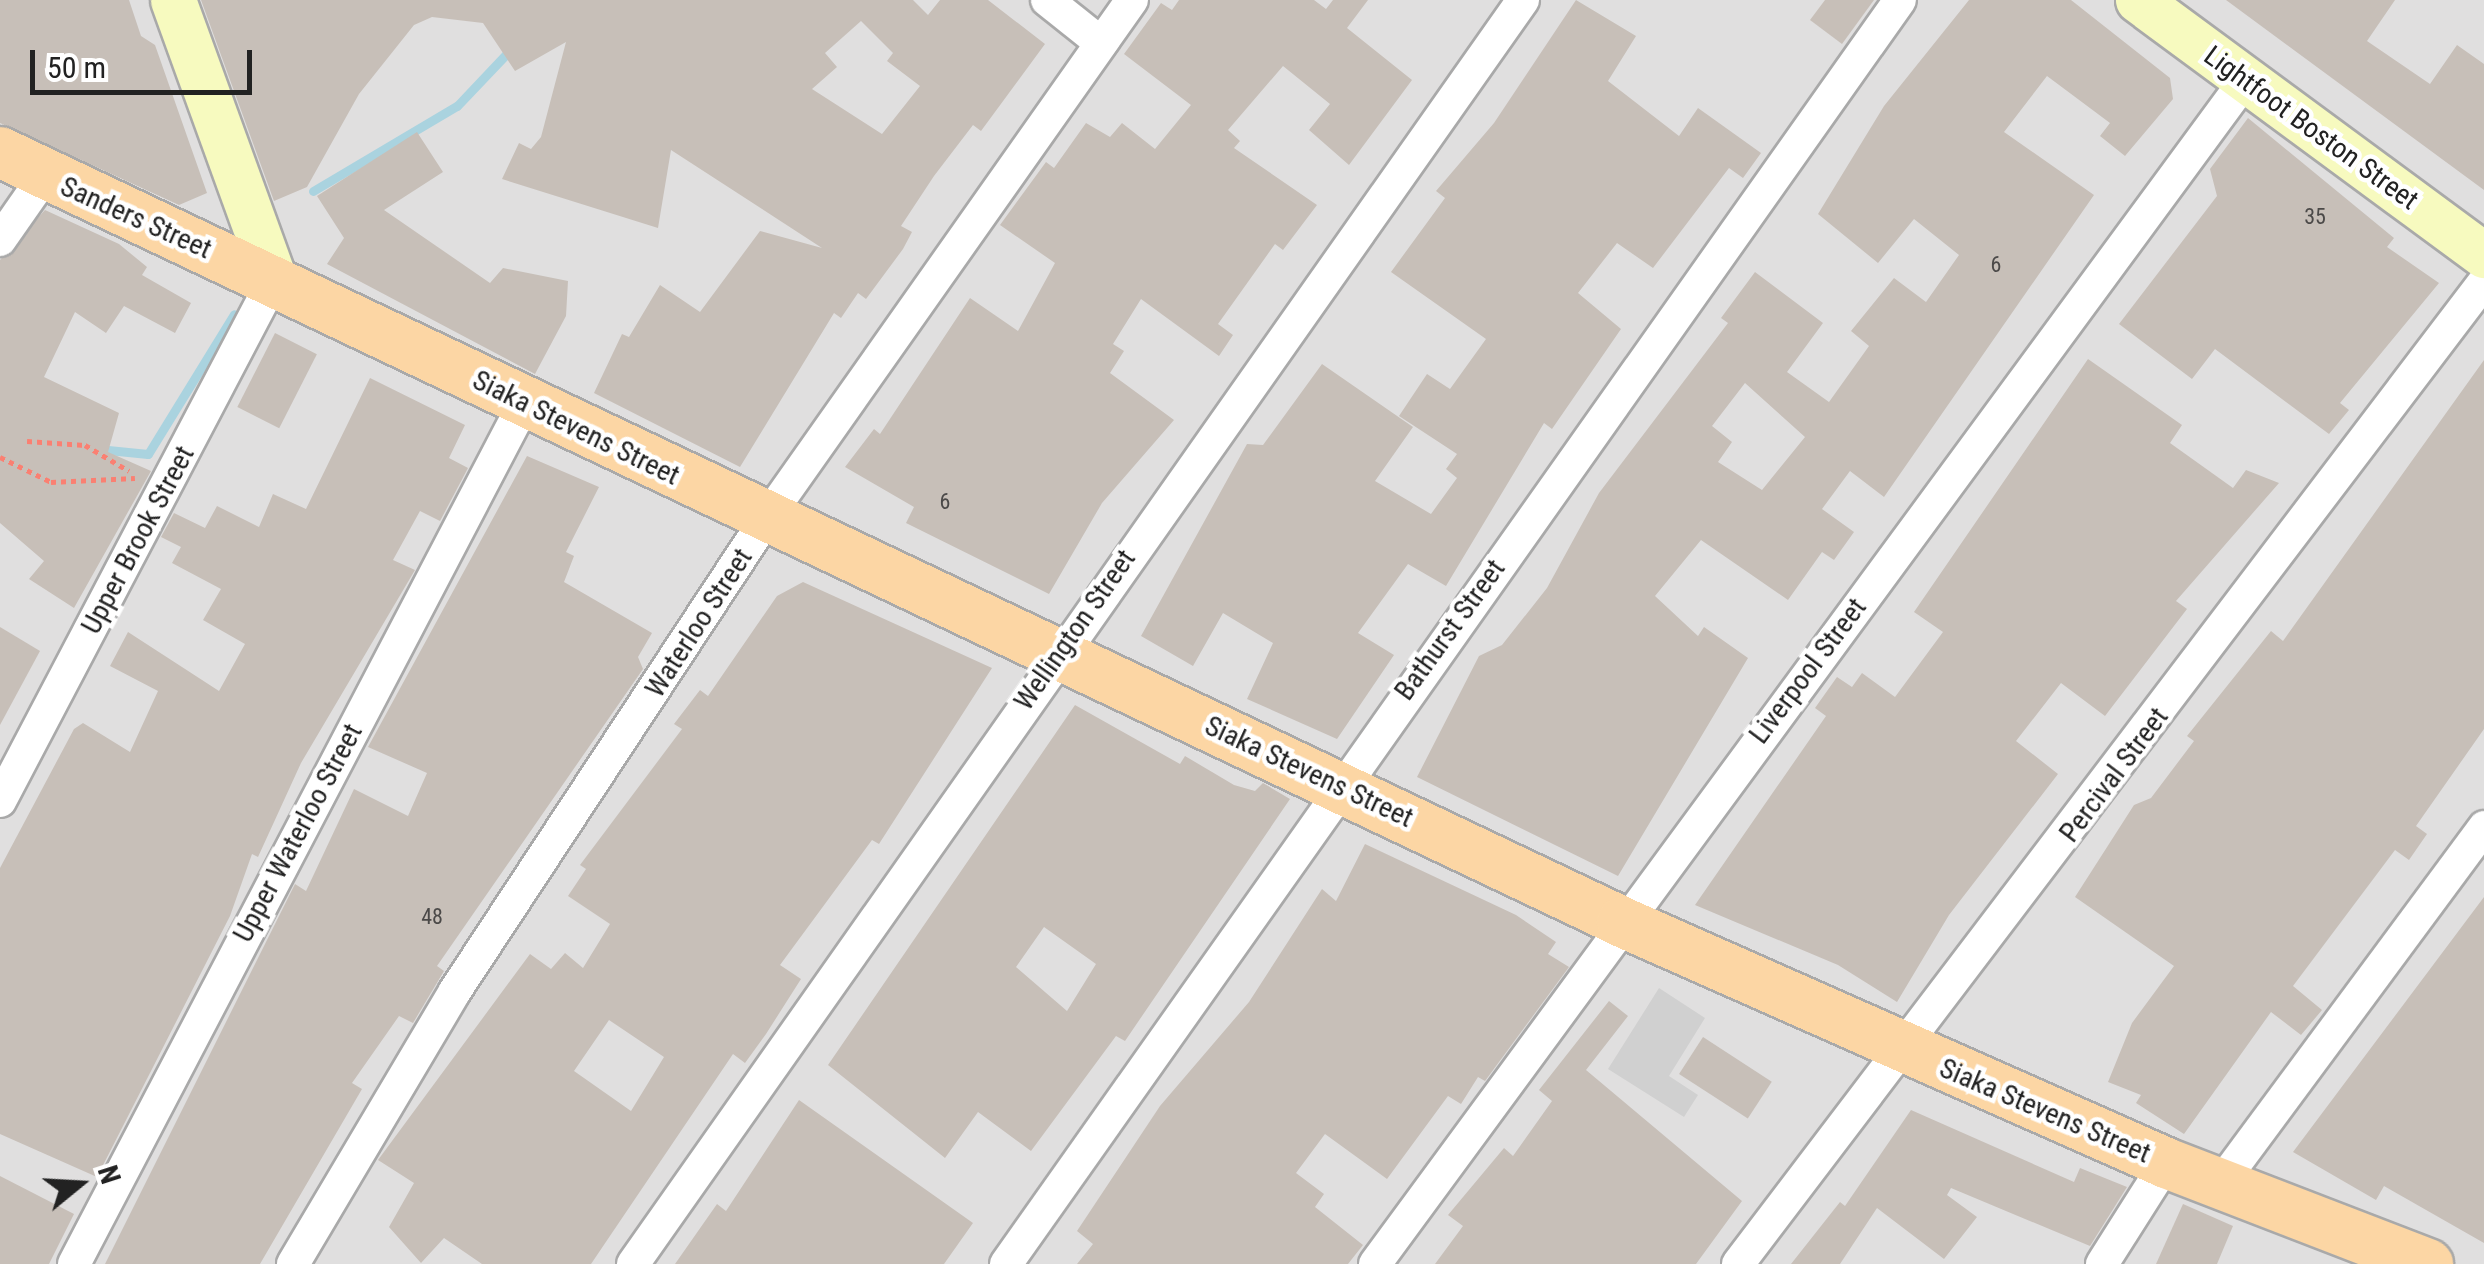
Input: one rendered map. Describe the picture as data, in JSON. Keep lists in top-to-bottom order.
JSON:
{
  "streets": {
    "main road": ["Lightfoot Boston Street", "Sanders Street", "Siaka Stevens Street"],
    "street": [
      "Upper Brook Street",
      "Waterloo Street",
      "Wellington Street",
      "Bathurst Street",
      "Liverpool Street",
      "Percival Street",
      "Upper Waterloo Street"
    ]
  },
  "crossings": [
    ["Lightfoot Boston Street", "Liverpool Street"],
    ["Sanders Street", "Siaka Stevens Street"],
    ["Sanders Street", "Upper Brook Street"],
    ["Siaka Stevens Street", "Upper Brook Street"],
    ["Siaka Stevens Street", "Waterloo Street"],
    ["Siaka Stevens Street", "Wellington Street"],
    ["Siaka Stevens Street", "Bathurst Street"],
    ["Siaka Stevens Street", "Liverpool Street"],
    ["Siaka Stevens Street", "Percival Street"],
    ["Siaka Stevens Street", "Upper Waterloo Street"]
  ],
  "house_numbers": [
    "35",
    "6",
    "6",
    "48"
  ],
  "scale_bar": "50 m",
  "north": "right"
}
